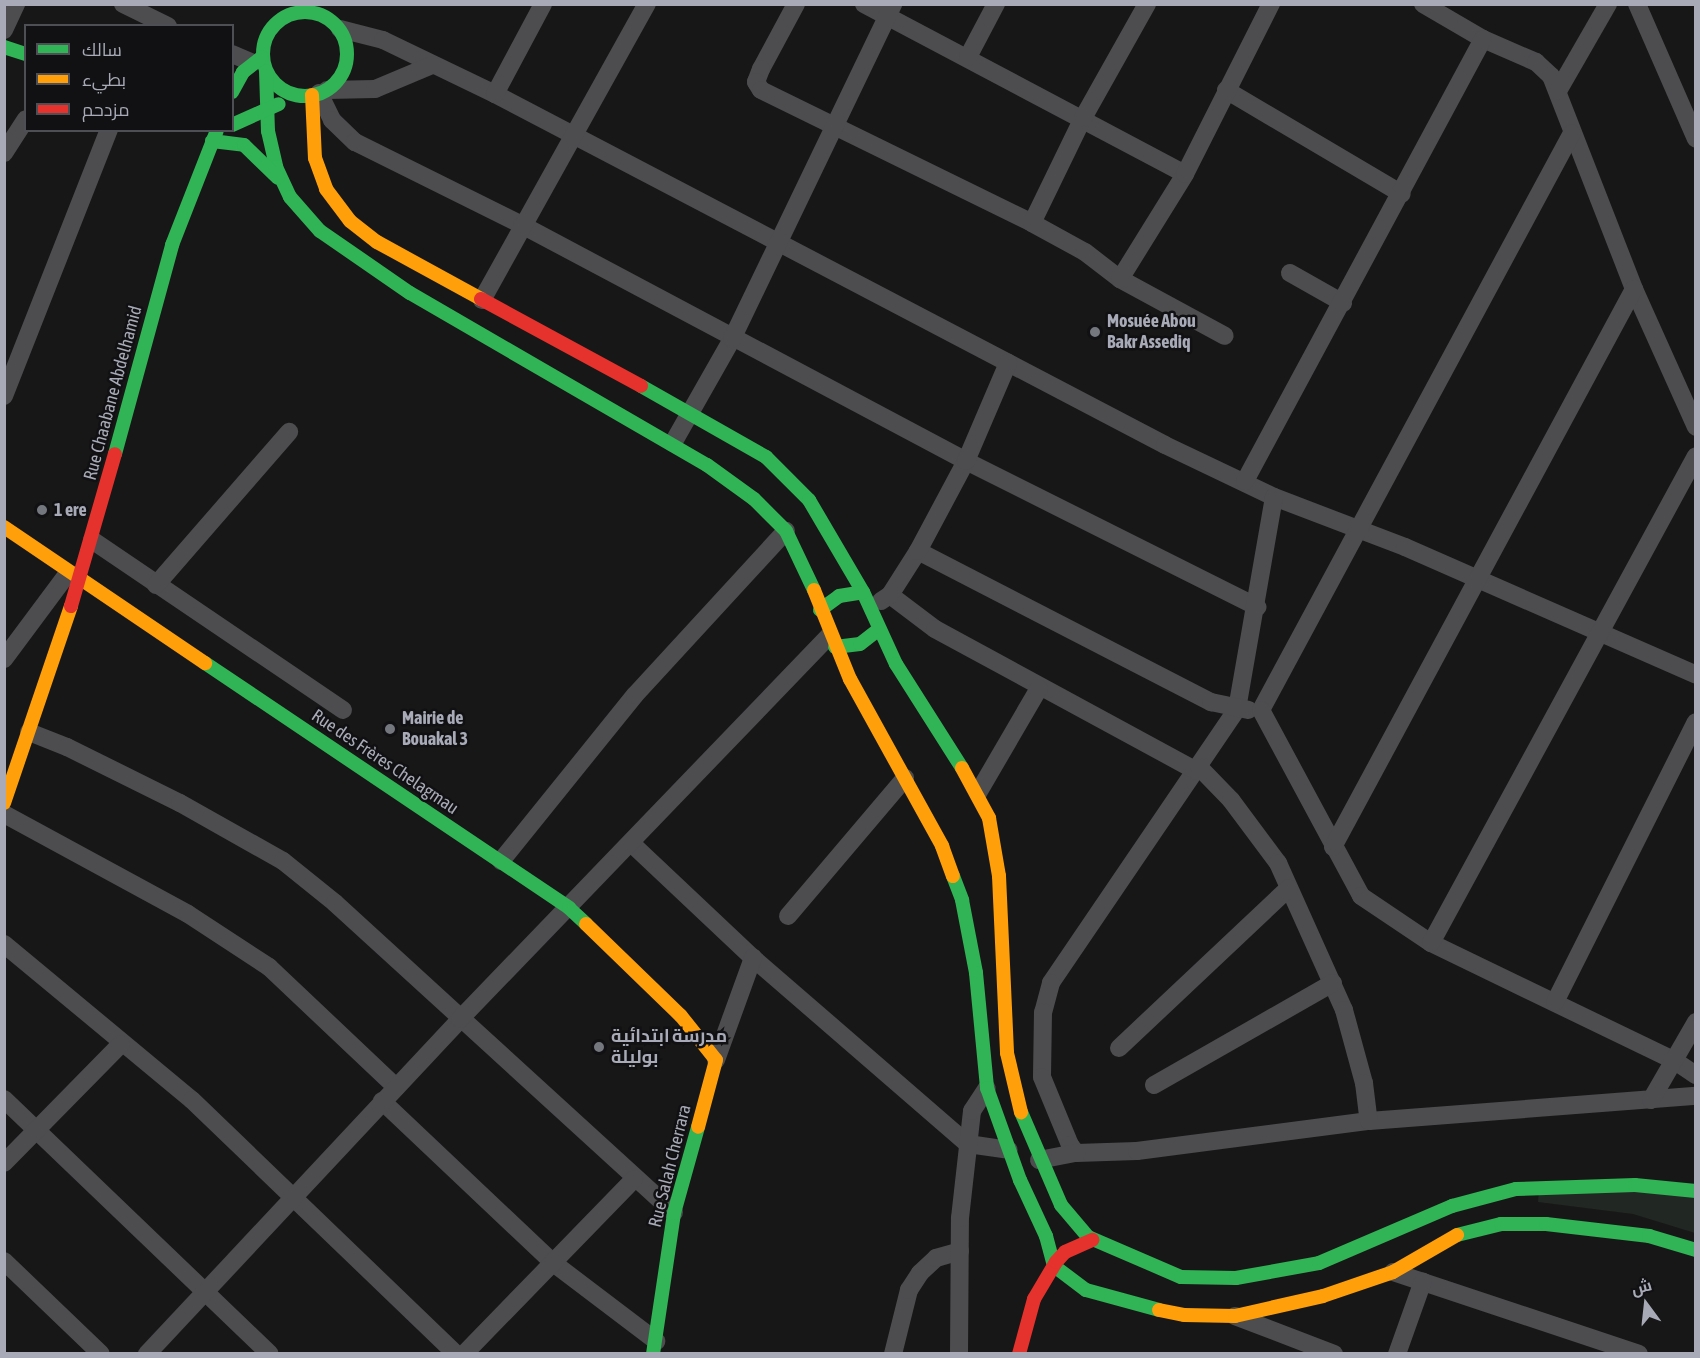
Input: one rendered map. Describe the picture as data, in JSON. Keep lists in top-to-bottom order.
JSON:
{
  "streets": {
    "main road": ["Rue Chaabane Abdelhamid", "Rue des Frères Chelagmau", "Rue Salah Cherrara"]
  },
  "crossings": [
    ["Rue Chaabane Abdelhamid", "Rue des Frères Chelagmau"],
    ["Rue des Frères Chelagmau", "Rue Salah Cherrara"]
  ],
  "places": [
    "Mosuée Abou Bakr Assediq",
    "1 ere",
    "Mairie de Bouakal 3",
    "مدرسة ابتدائية بوليلة"
  ],
  "legend": ["سالك", "بطيء", "مزدحم"],
  "north": "top"
}
